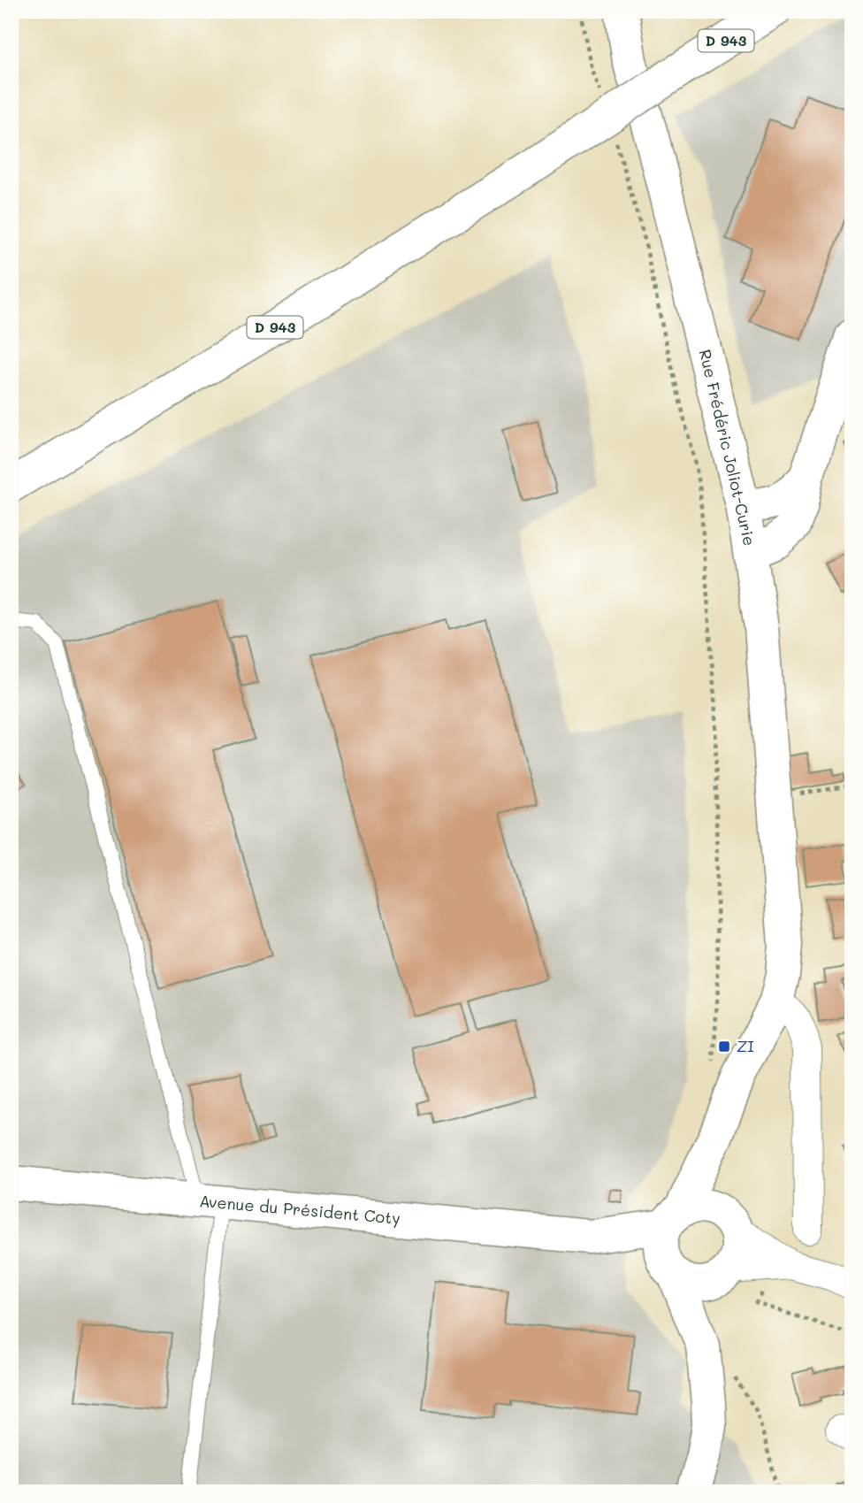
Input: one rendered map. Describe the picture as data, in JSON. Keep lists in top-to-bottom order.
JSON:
{
  "streets": {
    "street": ["D 943", "Rue Frédéric Joliot-Curie", "Avenue du Président Coty"]
  },
  "crossings": [
    ["Rue Frédéric Joliot-Curie", "Avenue du Président Coty"]
  ],
  "places": {
    "transit": ["ZI"]
  }
}
